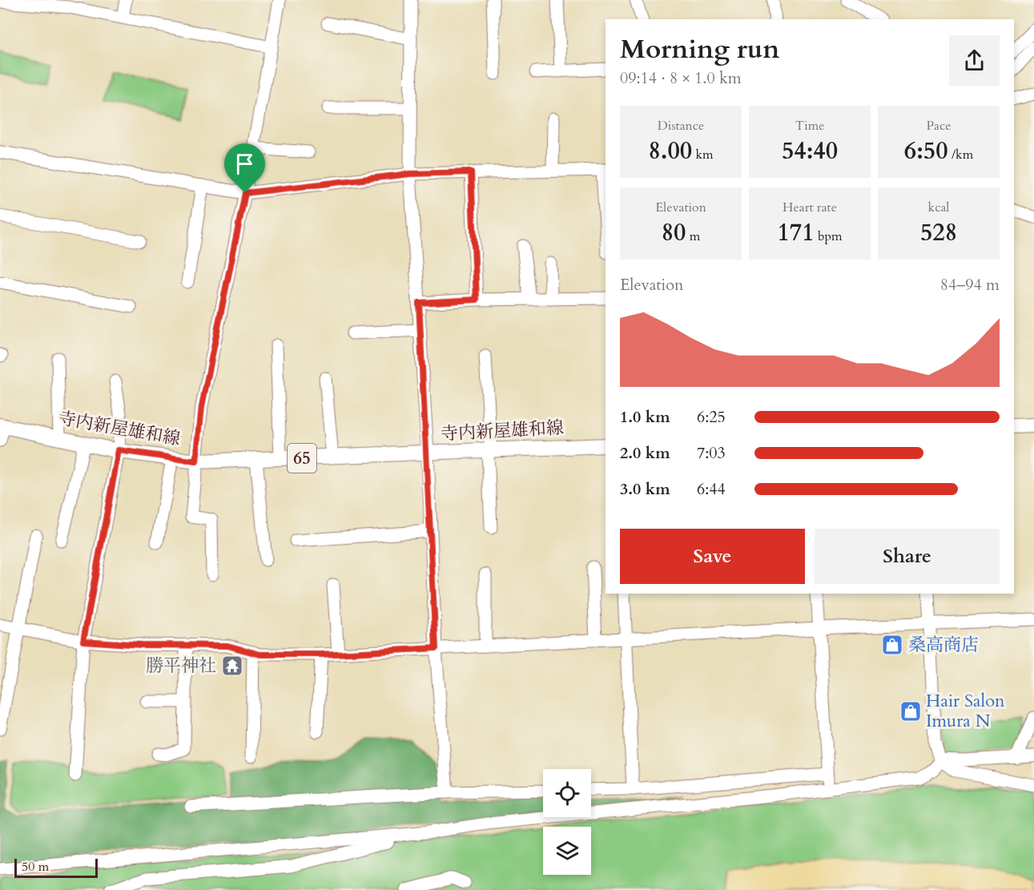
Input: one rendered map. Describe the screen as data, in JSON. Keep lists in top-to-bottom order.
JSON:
{
  "streets": {
    "main road": ["寺内新屋雄和線", "65"]
  },
  "places": {
    "shop": ["桑高商店", "Hair Salon Imura N"],
    "temple": ["勝平神社"]
  },
  "scale_bar": "50 m",
  "page": {
    "heading": ["Morning run", "09:14 · 8 × 1.0 km"],
    "stats": [
      ["Distance", "8.00 km"],
      ["Time", "54:40"],
      ["Pace", "6:50 /km"],
      ["Elevation", "80 m"],
      ["Heart rate", "171 bpm"],
      ["kcal", "528"]
    ],
    "chart": ["Elevation", "84–94 m"],
    "list": [
      {
        "name": "1.0 km",
        "note": "6:25"
      },
      {
        "name": "2.0 km",
        "note": "7:03"
      },
      {
        "name": "3.0 km",
        "note": "6:44"
      }
    ],
    "buttons": ["Save", "Share"],
    "scale": "50 m"
  }
}
